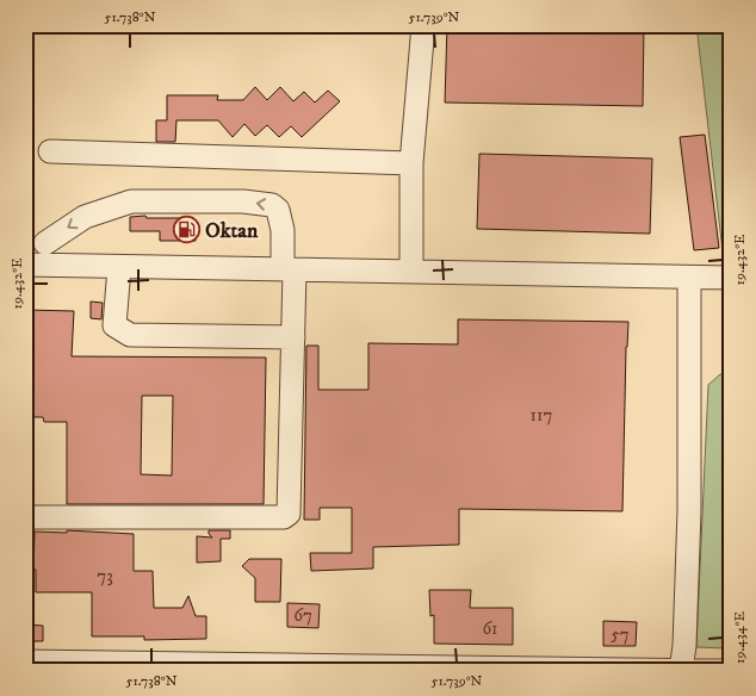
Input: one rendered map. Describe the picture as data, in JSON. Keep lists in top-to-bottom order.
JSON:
{
  "places": {
    "fuel station": ["Oktan"]
  },
  "house_numbers": [
    "117",
    "73",
    "67",
    "61",
    "57"
  ],
  "coordinates": [
    "51.738°N",
    "51.739°N",
    "19.432°E",
    "19.434°E"
  ]
}
